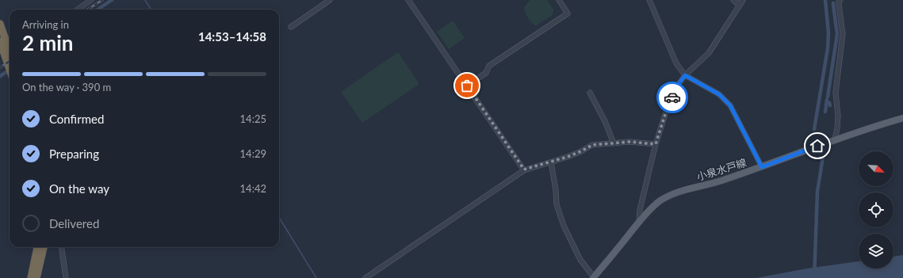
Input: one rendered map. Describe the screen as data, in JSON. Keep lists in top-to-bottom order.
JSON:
{
  "streets": {
    "main road": ["小泉水戸線"]
  },
  "north": "bottom right",
  "page": {
    "heading": ["2 min", "Arriving in", "14:53–14:58"],
    "bar": "On the way · 390 m",
    "list": [
      ["Confirmed", "14:25"],
      ["Preparing", "14:29"],
      ["On the way", "14:42"],
      "Delivered"
    ]
  }
}
